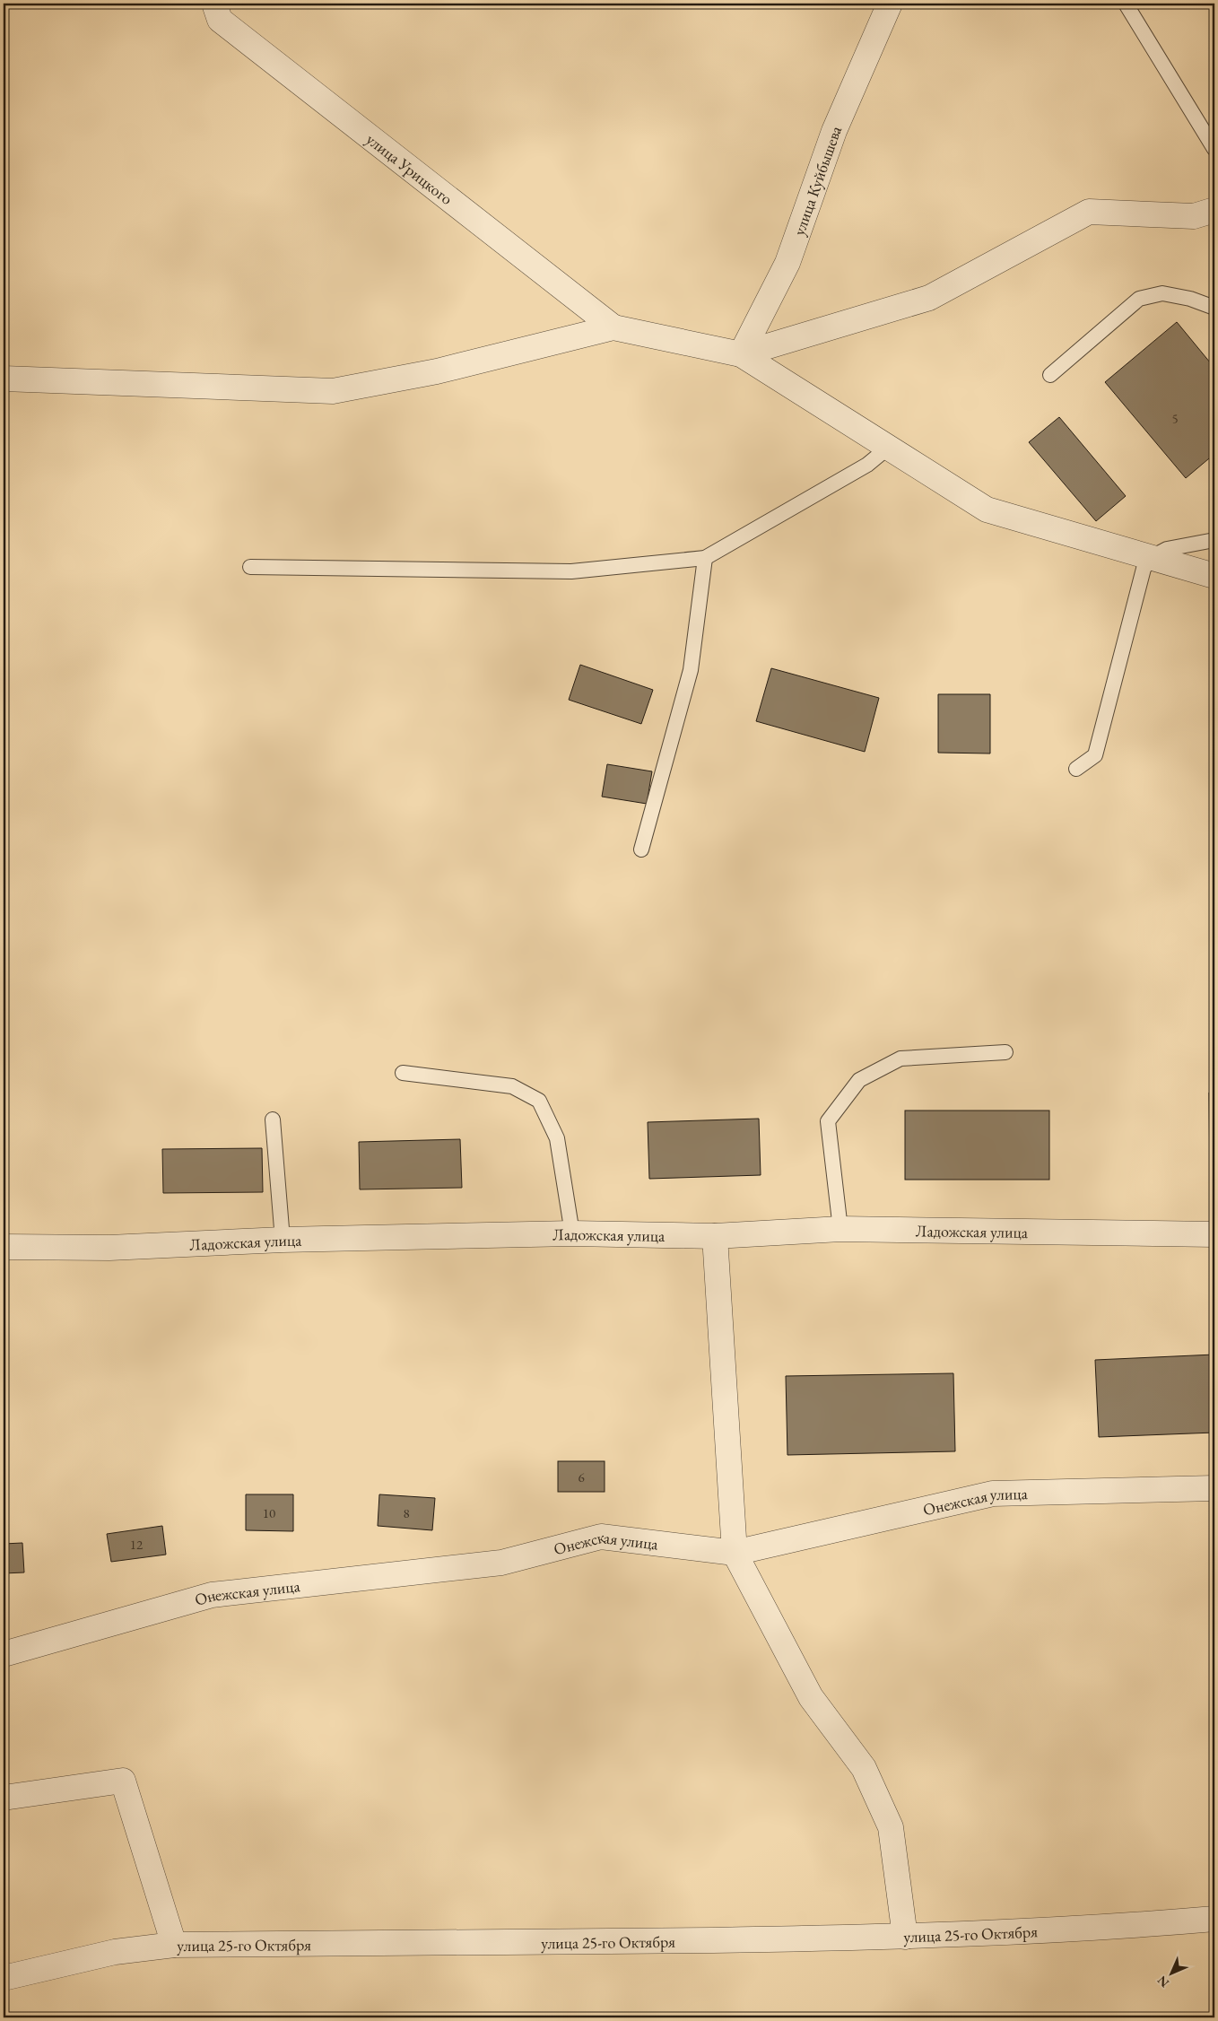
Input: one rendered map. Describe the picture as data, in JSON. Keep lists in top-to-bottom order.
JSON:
{
  "streets": {
    "street": [
      "улица Урицкого",
      "улица Куйбышева",
      "Ладожская улица",
      "Онежская улица",
      "улица 25-го Октября"
    ]
  },
  "house_numbers": [
    "5",
    "6",
    "10",
    "8",
    "12"
  ],
  "north": "bottom left"
}
